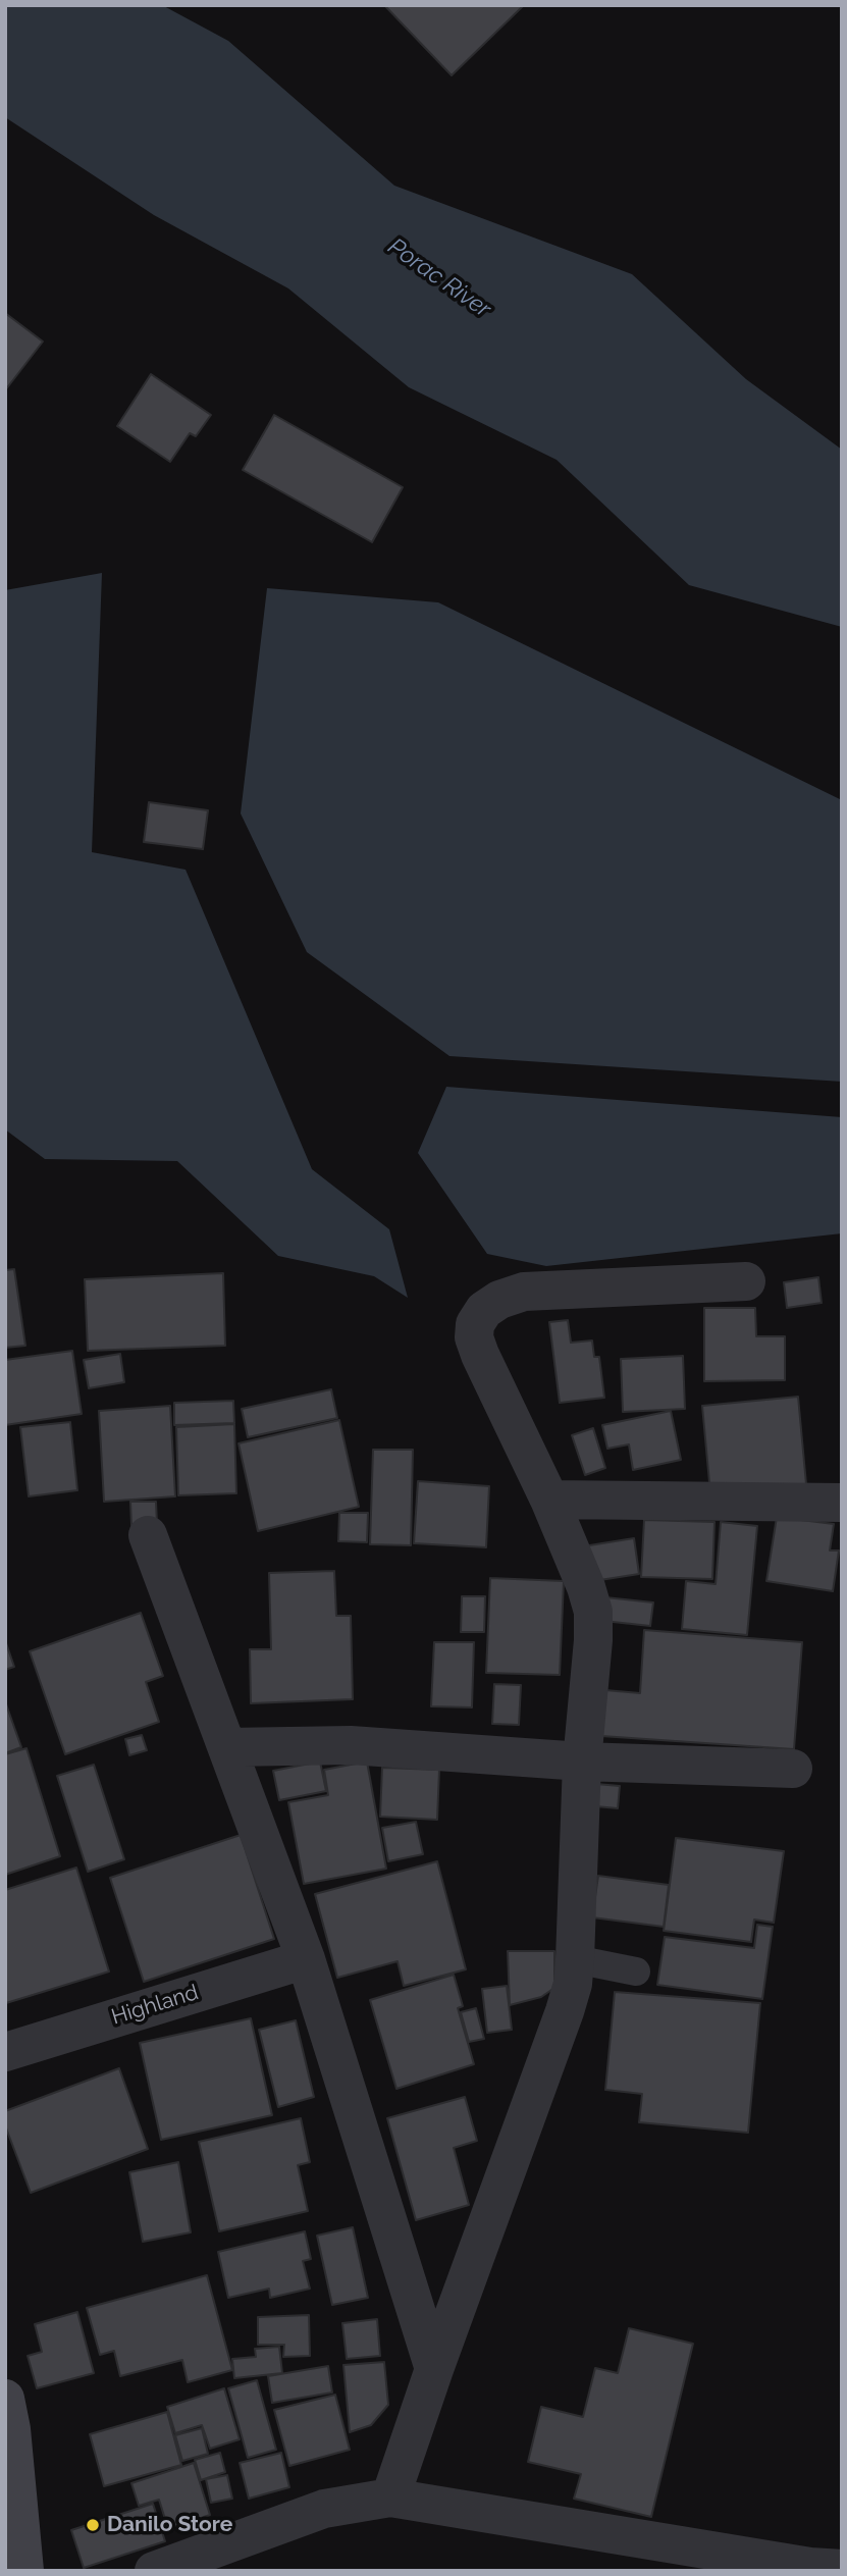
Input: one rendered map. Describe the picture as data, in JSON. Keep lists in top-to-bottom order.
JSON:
{
  "streets": {
    "street": ["Highland"]
  },
  "water": ["Porac River"],
  "places": ["Danilo Store"]
}
